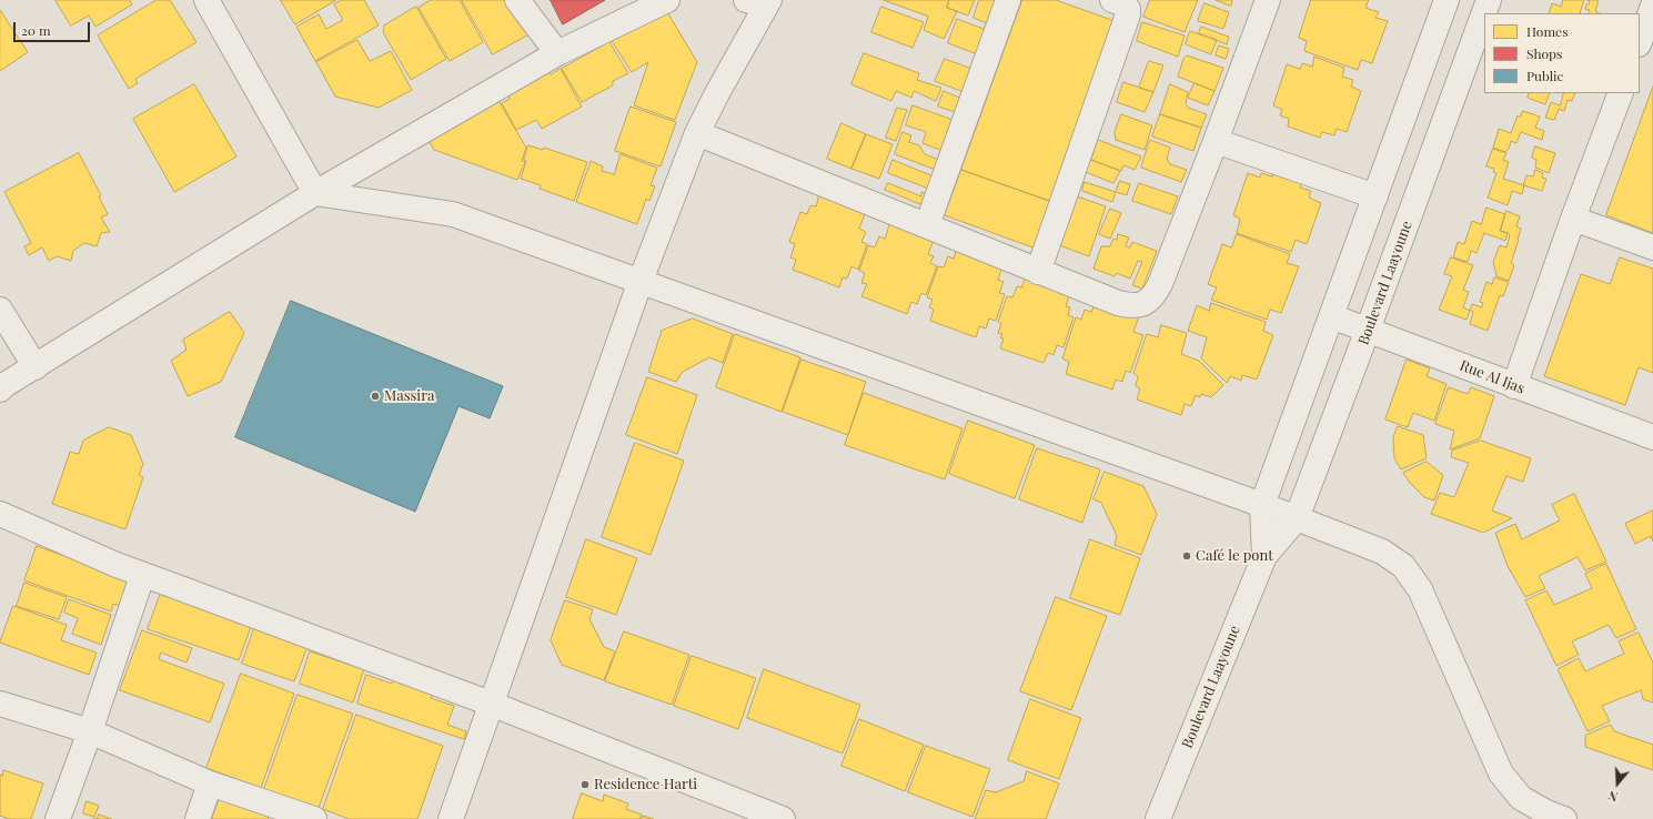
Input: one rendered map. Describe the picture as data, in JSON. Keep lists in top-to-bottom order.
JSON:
{
  "streets": {
    "street": ["Boulevard Laayoune", "Rue Al Ijas"]
  },
  "crossings": [
    ["Boulevard Laayoune", "Rue Al Ijas"]
  ],
  "places": ["Massira", "Café le pont", "Residence Harti"],
  "legend": ["Homes", "Shops", "Public"],
  "scale_bar": "20 m",
  "north": "bottom"
}
